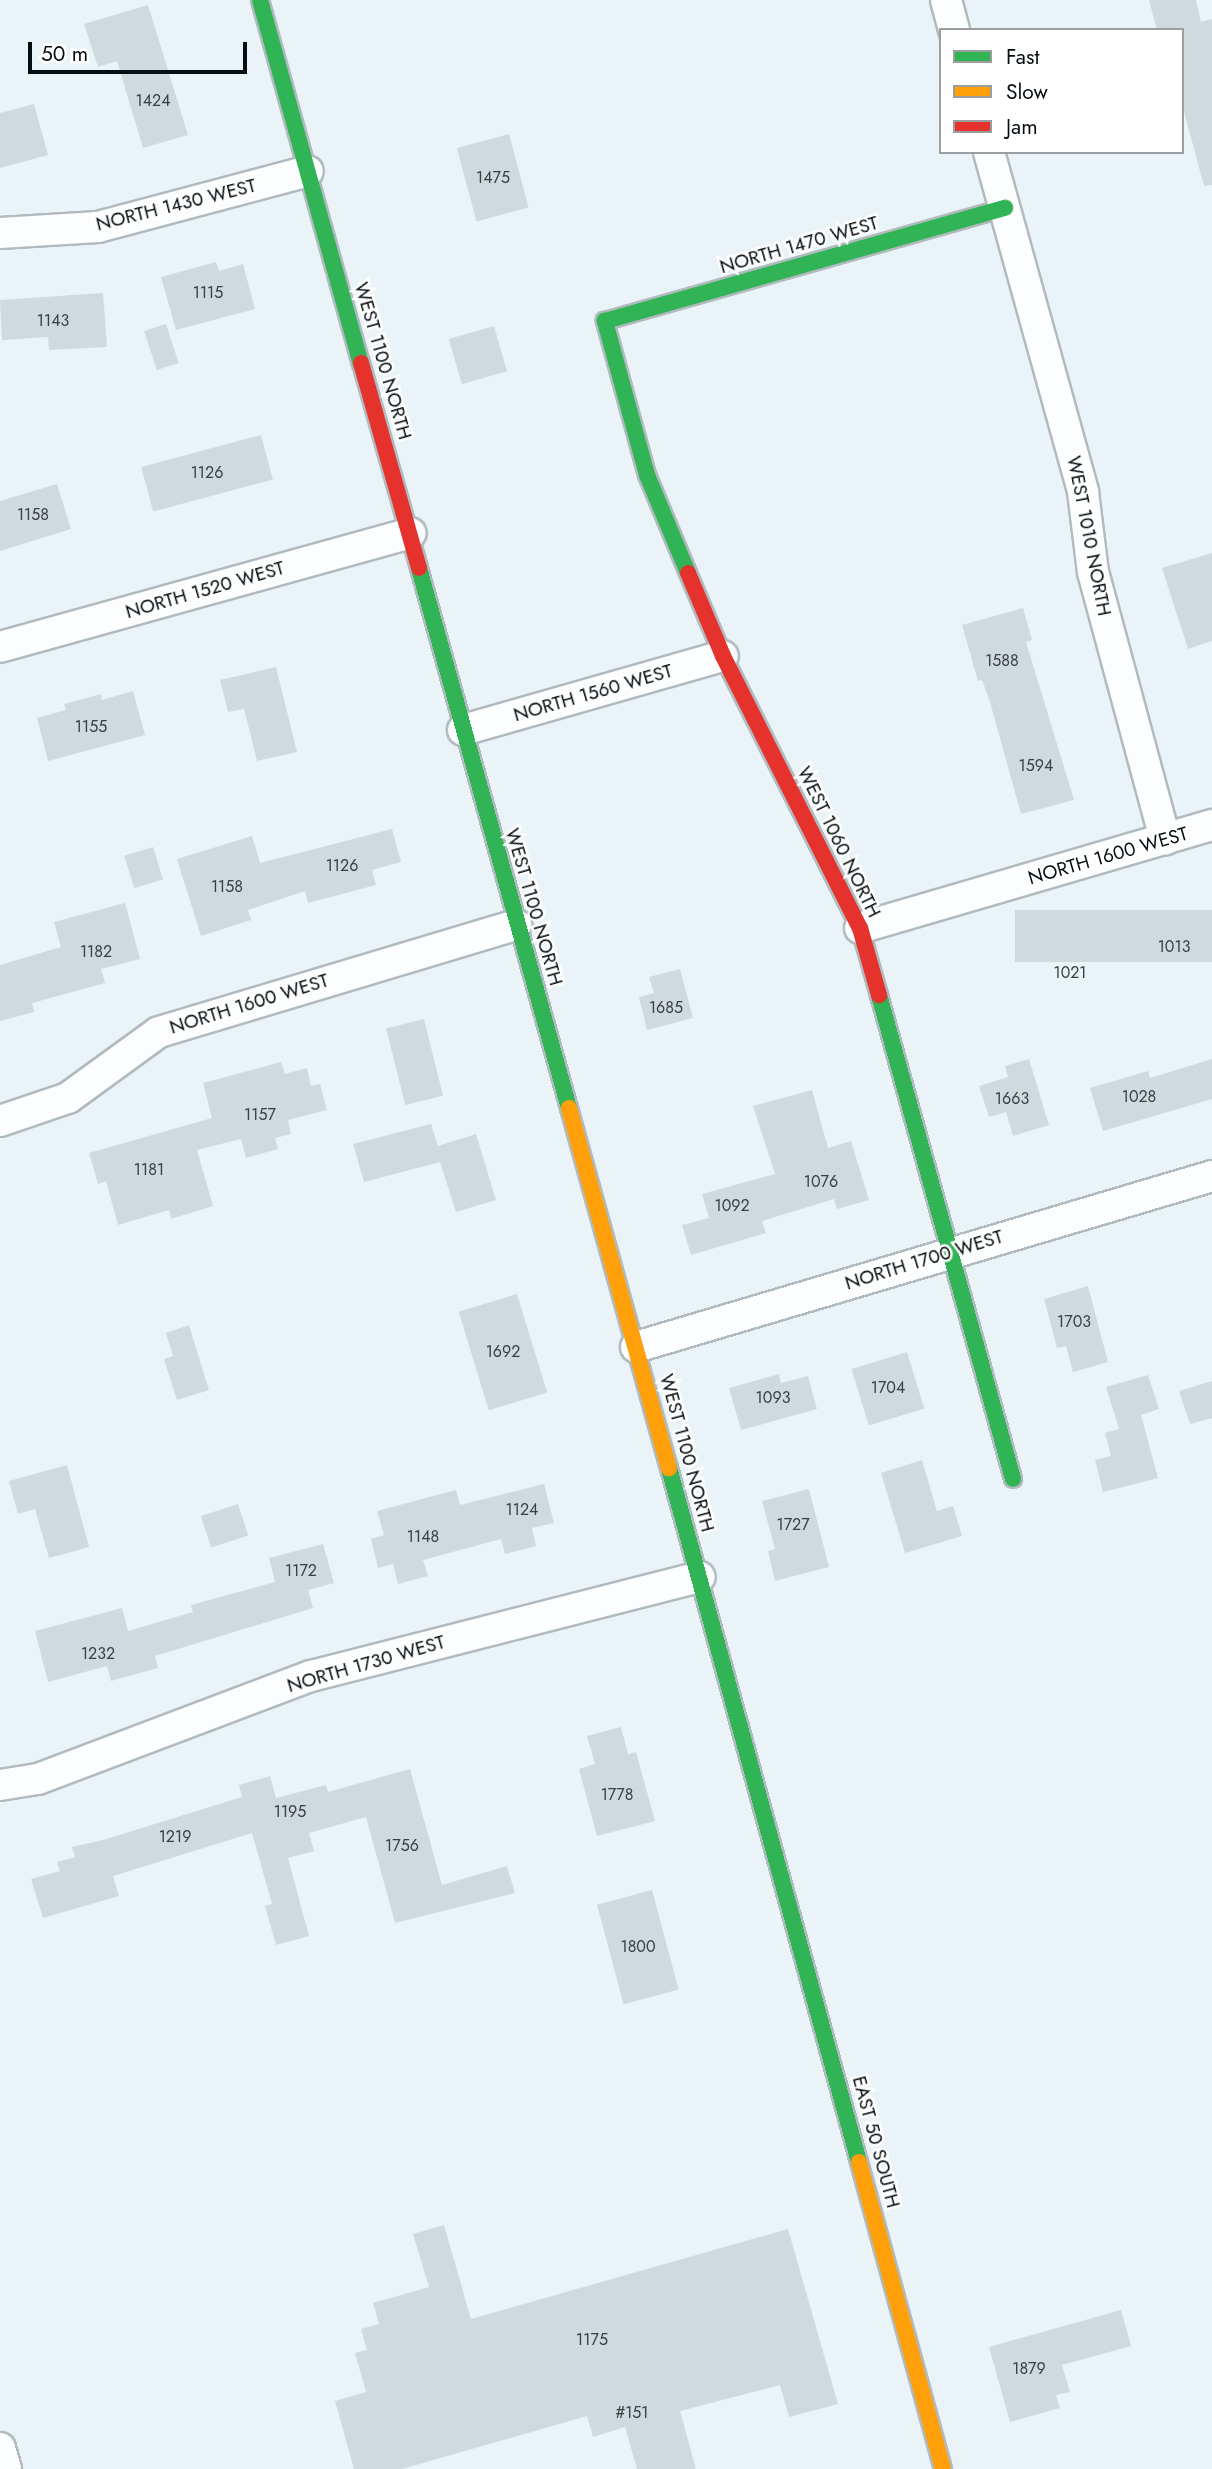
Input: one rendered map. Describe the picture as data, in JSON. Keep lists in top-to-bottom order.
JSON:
{
  "streets": {
    "main road": [
      "NORTH 1470 WEST",
      "WEST 1100 NORTH",
      "WEST 1060 NORTH",
      "EAST 50 SOUTH"
    ],
    "street": [
      "NORTH 1430 WEST",
      "WEST 1010 NORTH",
      "NORTH 1520 WEST",
      "NORTH 1560 WEST",
      "NORTH 1600 WEST",
      "NORTH 1700 WEST",
      "NORTH 1730 WEST"
    ]
  },
  "crossings": [
    ["NORTH 1430 WEST", "WEST 1100 NORTH"],
    ["NORTH 1470 WEST", "WEST 1010 NORTH"],
    ["NORTH 1470 WEST", "WEST 1060 NORTH"],
    ["WEST 1100 NORTH", "NORTH 1520 WEST"],
    ["WEST 1100 NORTH", "NORTH 1560 WEST"],
    ["WEST 1100 NORTH", "NORTH 1600 WEST"],
    ["WEST 1100 NORTH", "NORTH 1700 WEST"],
    ["WEST 1100 NORTH", "NORTH 1730 WEST"],
    ["WEST 1100 NORTH", "EAST 50 SOUTH"],
    ["WEST 1010 NORTH", "NORTH 1600 WEST"],
    ["NORTH 1560 WEST", "WEST 1060 NORTH"],
    ["WEST 1060 NORTH", "NORTH 1600 WEST"],
    ["WEST 1060 NORTH", "NORTH 1700 WEST"]
  ],
  "house_numbers": [
    "1424",
    "1475",
    "1115",
    "1143",
    "1126",
    "1158",
    "1588",
    "1155",
    "1594",
    "1126",
    "1158",
    "1013",
    "1182",
    "1021",
    "1685",
    "1028",
    "1663",
    "1157",
    "1181",
    "1076",
    "1092",
    "1703",
    "1692",
    "1704",
    "1093",
    "1124",
    "1727",
    "1148",
    "1172",
    "1232",
    "1778",
    "1195",
    "1219",
    "1756",
    "1800",
    "1175",
    "1879",
    "#151"
  ],
  "legend": ["Fast", "Slow", "Jam"],
  "scale_bar": "50 m"
}
